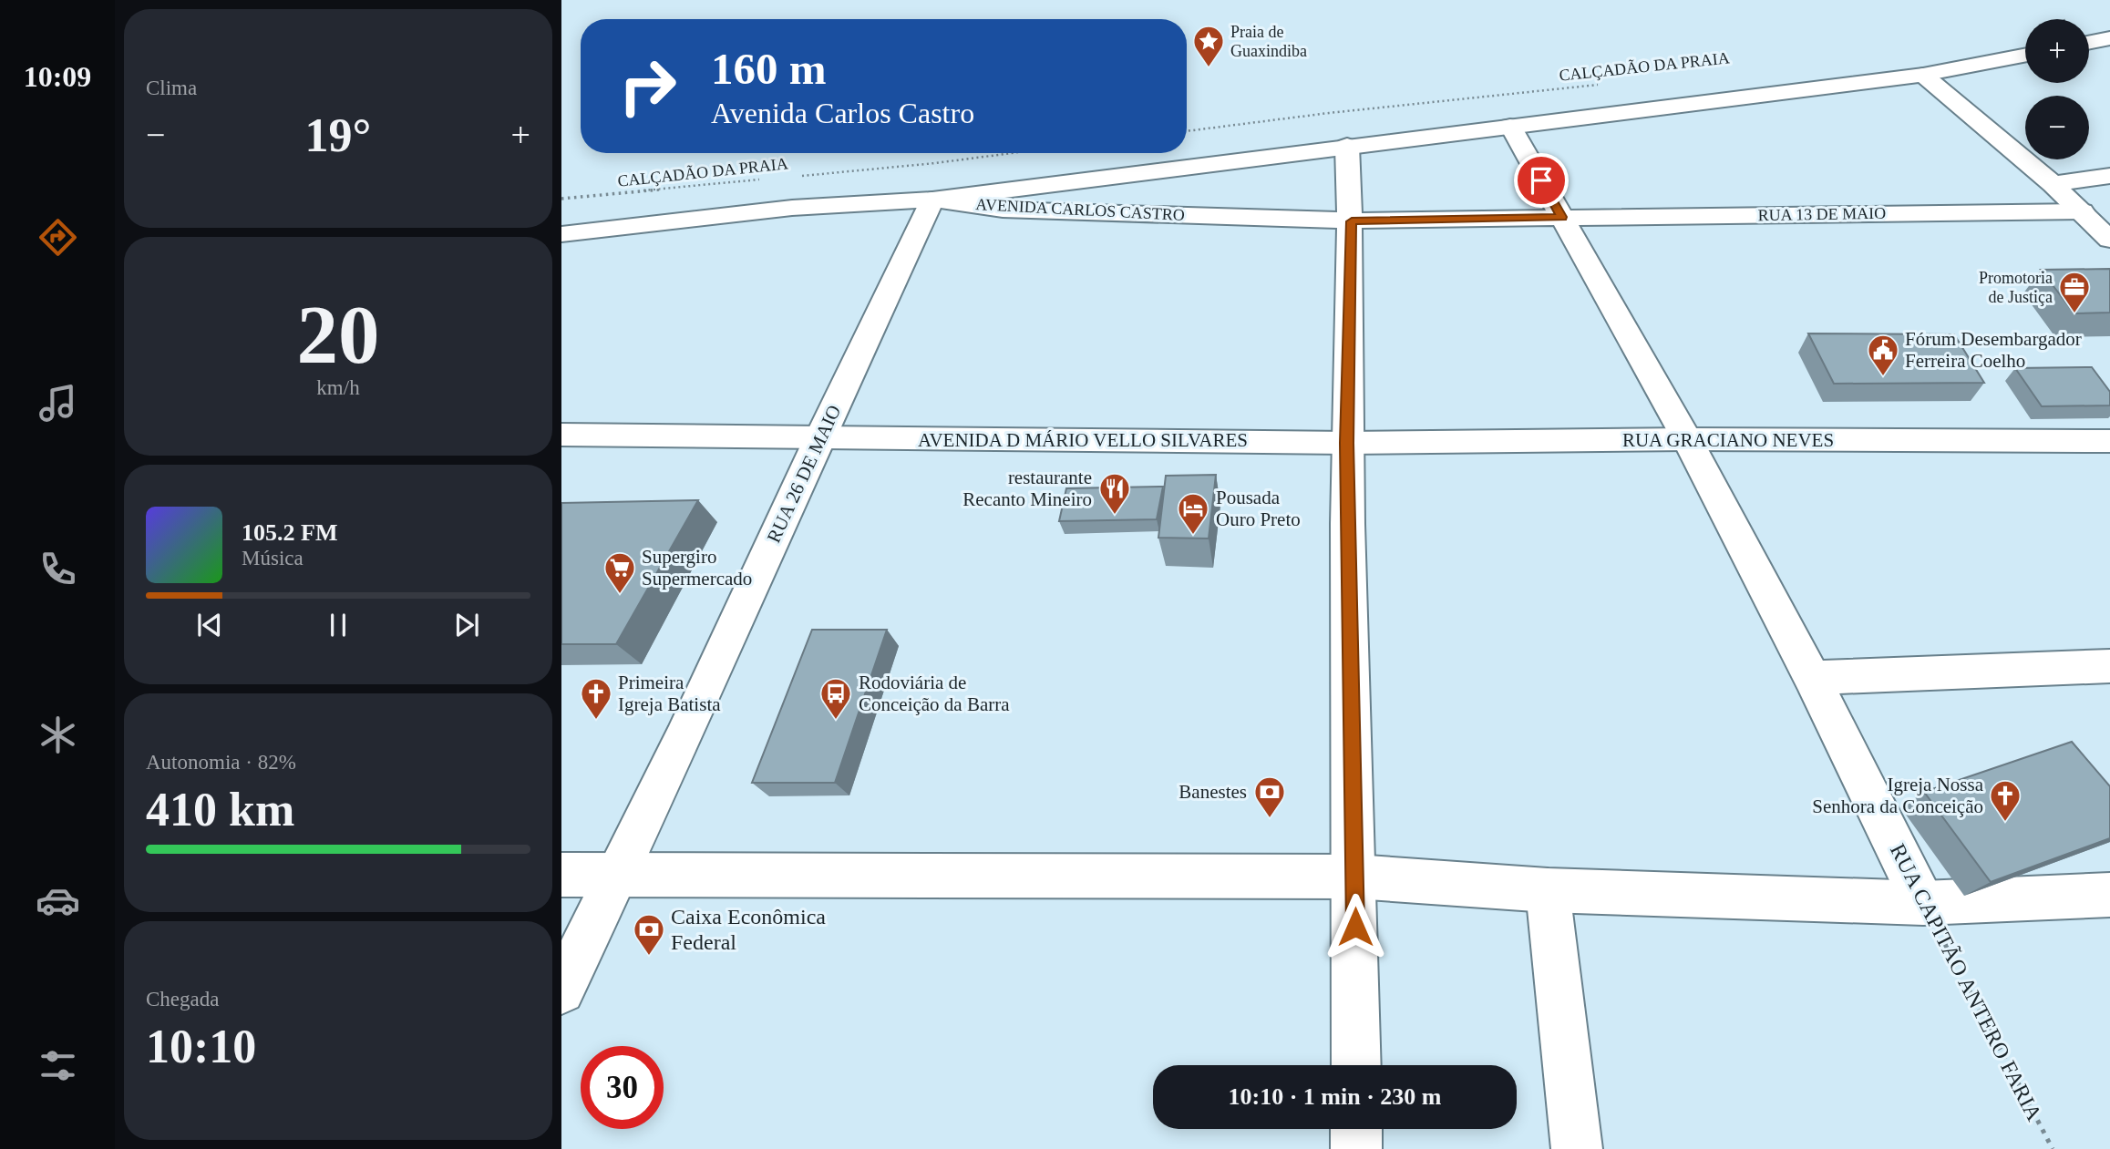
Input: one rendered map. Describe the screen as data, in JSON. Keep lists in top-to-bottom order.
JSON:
{
  "streets": {
    "street": [
      "AVENIDA CARLOS CASTRO",
      "RUA 13 DE MAIO",
      "AVENIDA D MÁRIO VELLO SILVARES",
      "RUA GRACIANO NEVES",
      "RUA 26 DE MAIO",
      "RUA CAPITÃO ANTERO FARIA"
    ],
    "path": ["CALÇADÃO DA PRAIA"]
  },
  "crossings": [
    ["AVENIDA CARLOS CASTRO", "RUA 13 DE MAIO"],
    ["AVENIDA CARLOS CASTRO", "RUA 26 DE MAIO"],
    ["AVENIDA CARLOS CASTRO", "RUA CAPITÃO ANTERO FARIA"],
    ["RUA 13 DE MAIO", "RUA CAPITÃO ANTERO FARIA"],
    ["AVENIDA D MÁRIO VELLO SILVARES", "RUA GRACIANO NEVES"],
    ["AVENIDA D MÁRIO VELLO SILVARES", "RUA 26 DE MAIO"],
    ["RUA GRACIANO NEVES", "RUA CAPITÃO ANTERO FARIA"]
  ],
  "places": {
    "place": ["Praia de Guaxindiba"],
    "office": ["Promotoria de Justiça"],
    "public building": ["Fórum Desembargador Ferreira Coelho"],
    "restaurant": ["restaurante Recanto Mineiro"],
    "hotel": ["Pousada Ouro Preto"],
    "supermarket": ["Supergiro Supermercado"],
    "church": ["Primeira Igreja Batista", "Igreja Nossa Senhora da Conceição"],
    "bus stop": ["Rodoviária de Conceição da Barra"],
    "bank": ["Banestes", "Caixa Econômica Federal"]
  },
  "page": {
    "tabs": "10:09",
    "tile": [
      "Clima",
      ["20", "km/h"],
      ["Autonomia · 82%", "410 km"],
      ["Chegada", "10:10"]
    ],
    "map_buttons": ["+", "−"],
    "turn": ["160 m", "Avenida Carlos Castro"],
    "heat": ["−", "19°", "+"],
    "song": ["105.2 FM", "Música"],
    "limit": "30",
    "trip": "10:10 · 1 min · 230 m"
  }
}
